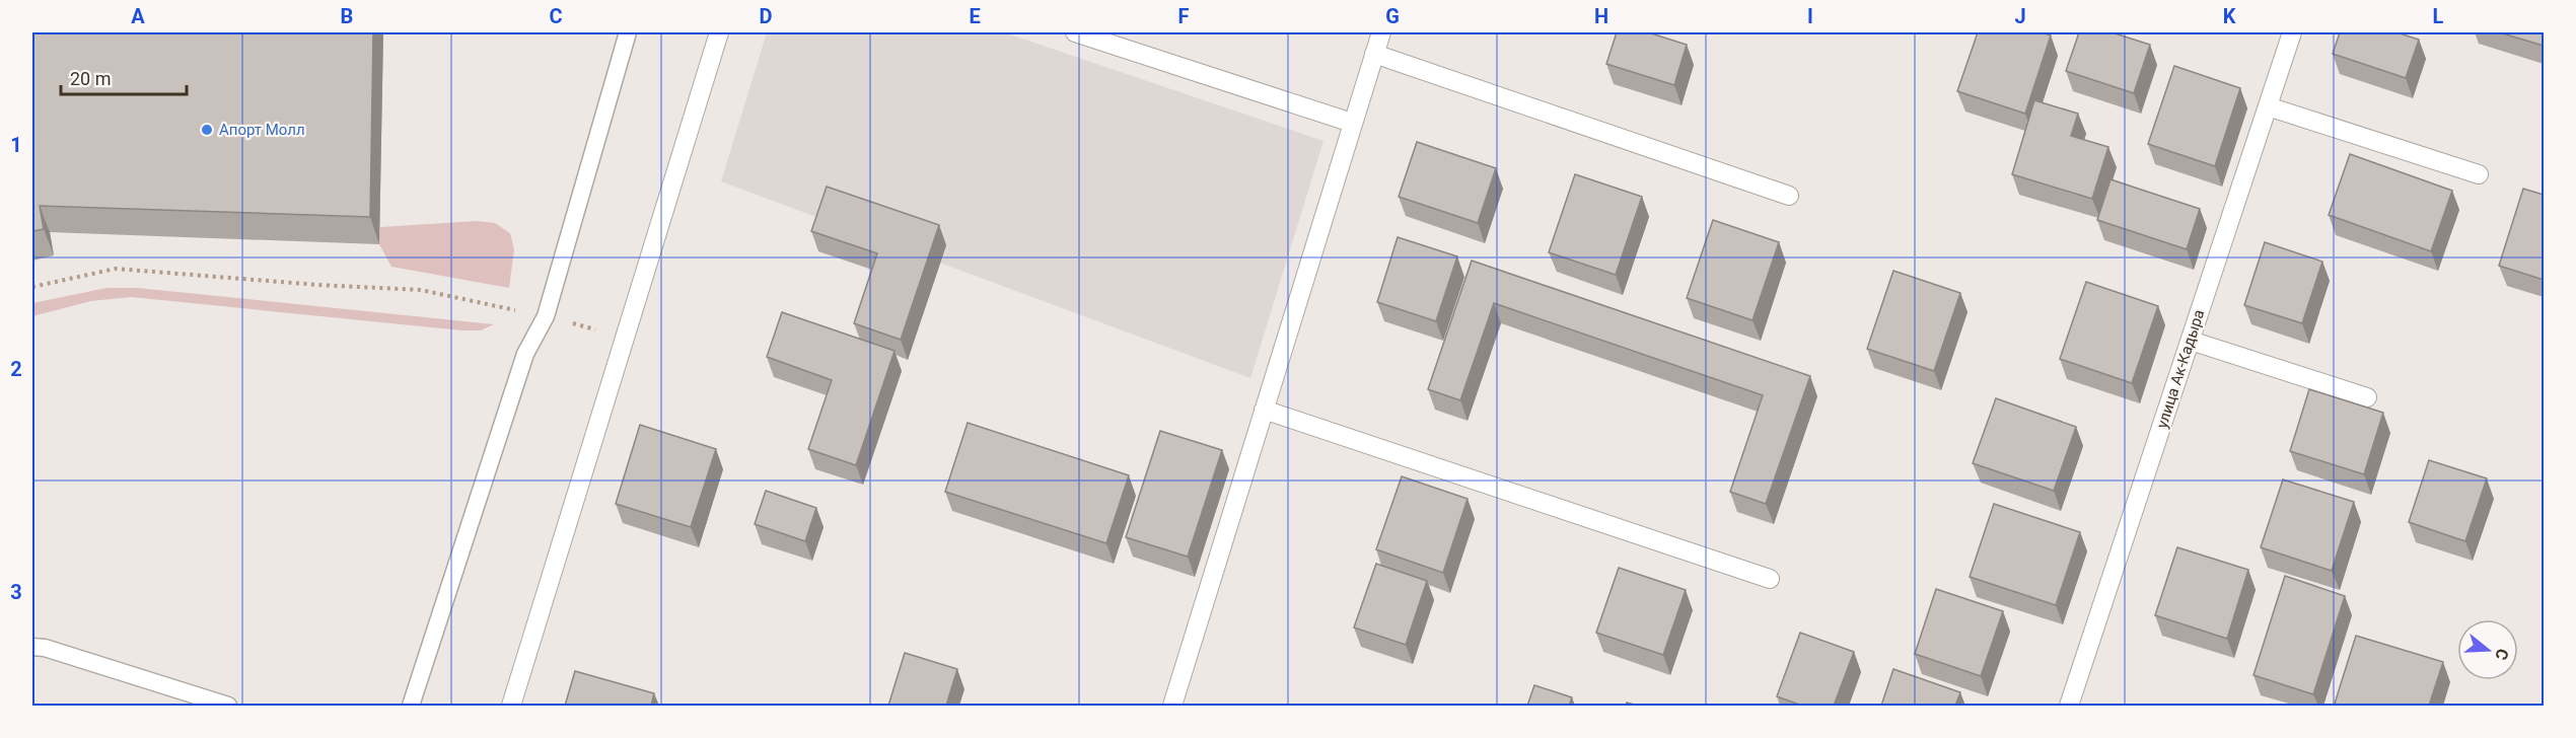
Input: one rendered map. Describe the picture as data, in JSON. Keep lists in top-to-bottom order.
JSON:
{
  "streets": {
    "street": ["улица Ак-Кадыра"]
  },
  "places": ["Апорт Молл"],
  "scale_bar": "20 m",
  "north": "right",
  "grid": {
    "columns": [
      "A",
      "B",
      "C",
      "D",
      "E",
      "F",
      "G",
      "H",
      "I",
      "J",
      "K",
      "L"
    ],
    "rows": ["1", "2", "3"]
  }
}
